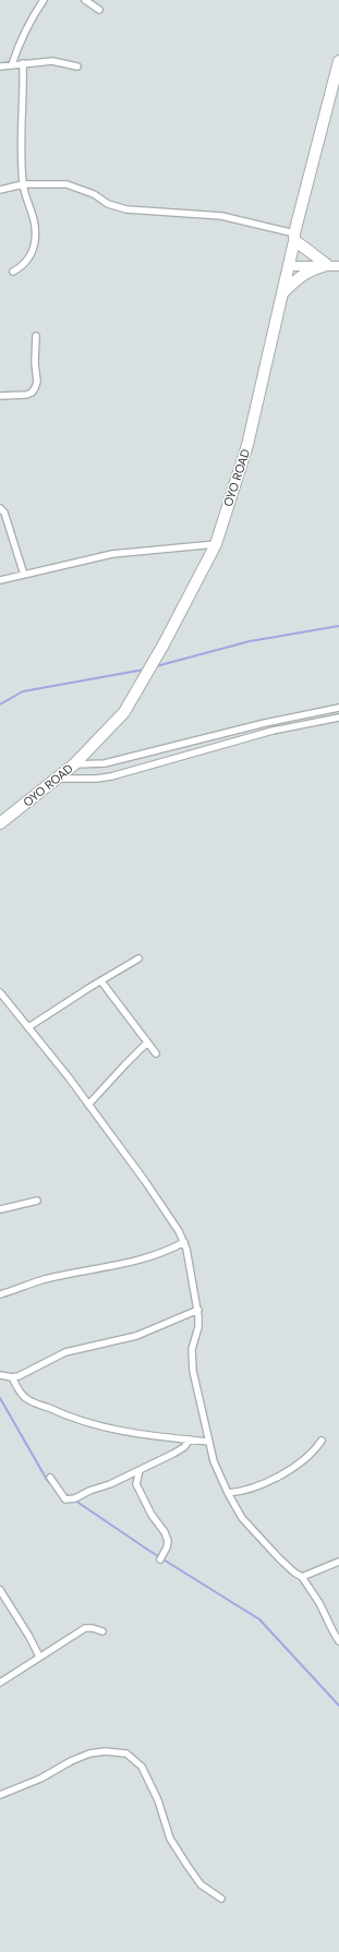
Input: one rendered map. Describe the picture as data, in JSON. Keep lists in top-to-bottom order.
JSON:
{
  "streets": {
    "highway": ["OYO ROAD"]
  }
}
